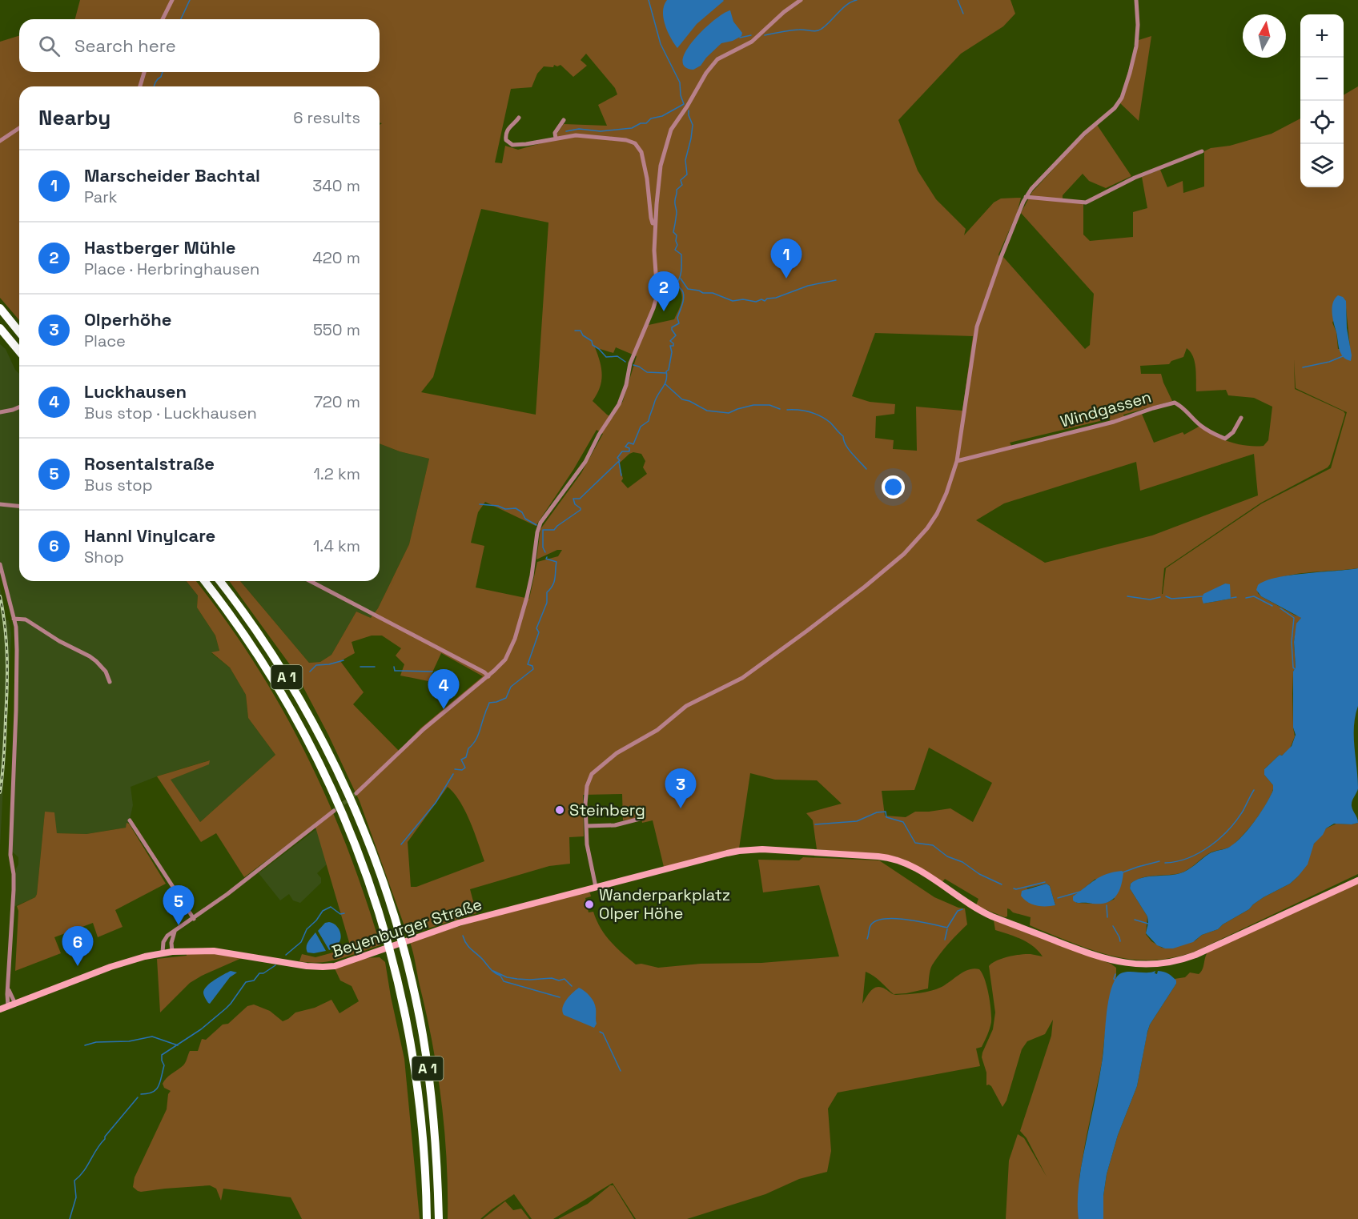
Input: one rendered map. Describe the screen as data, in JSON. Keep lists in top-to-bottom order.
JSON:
{
  "streets": {
    "highway": ["A 1"],
    "main road": ["Beyenburger Straße"],
    "street": ["Windgassen"]
  },
  "places": ["Steinberg", "Wanderparkplatz Olper Höhe"],
  "north": "top",
  "page": {
    "map_buttons": ["+", "−"],
    "search": "Search here",
    "heading": ["Nearby", "6 results"],
    "list": [
      {
        "mark": "1",
        "name": "Marscheider Bachtal",
        "note": "Park",
        "value": "340 m"
      },
      {
        "mark": "2",
        "name": "Hastberger Mühle",
        "note": "Place · Herbringhausen",
        "value": "420 m"
      },
      {
        "mark": "3",
        "name": "Olperhöhe",
        "note": "Place",
        "value": "550 m"
      },
      {
        "mark": "4",
        "name": "Luckhausen",
        "note": "Bus stop · Luckhausen",
        "value": "720 m"
      },
      {
        "mark": "5",
        "name": "Rosentalstraße",
        "note": "Bus stop",
        "value": "1.2 km"
      },
      {
        "mark": "6",
        "name": "Hannl Vinylcare",
        "note": "Shop",
        "value": "1.4 km"
      }
    ],
    "pins": [
      "1",
      "2",
      "4",
      "3",
      "5",
      "6"
    ]
  }
}
